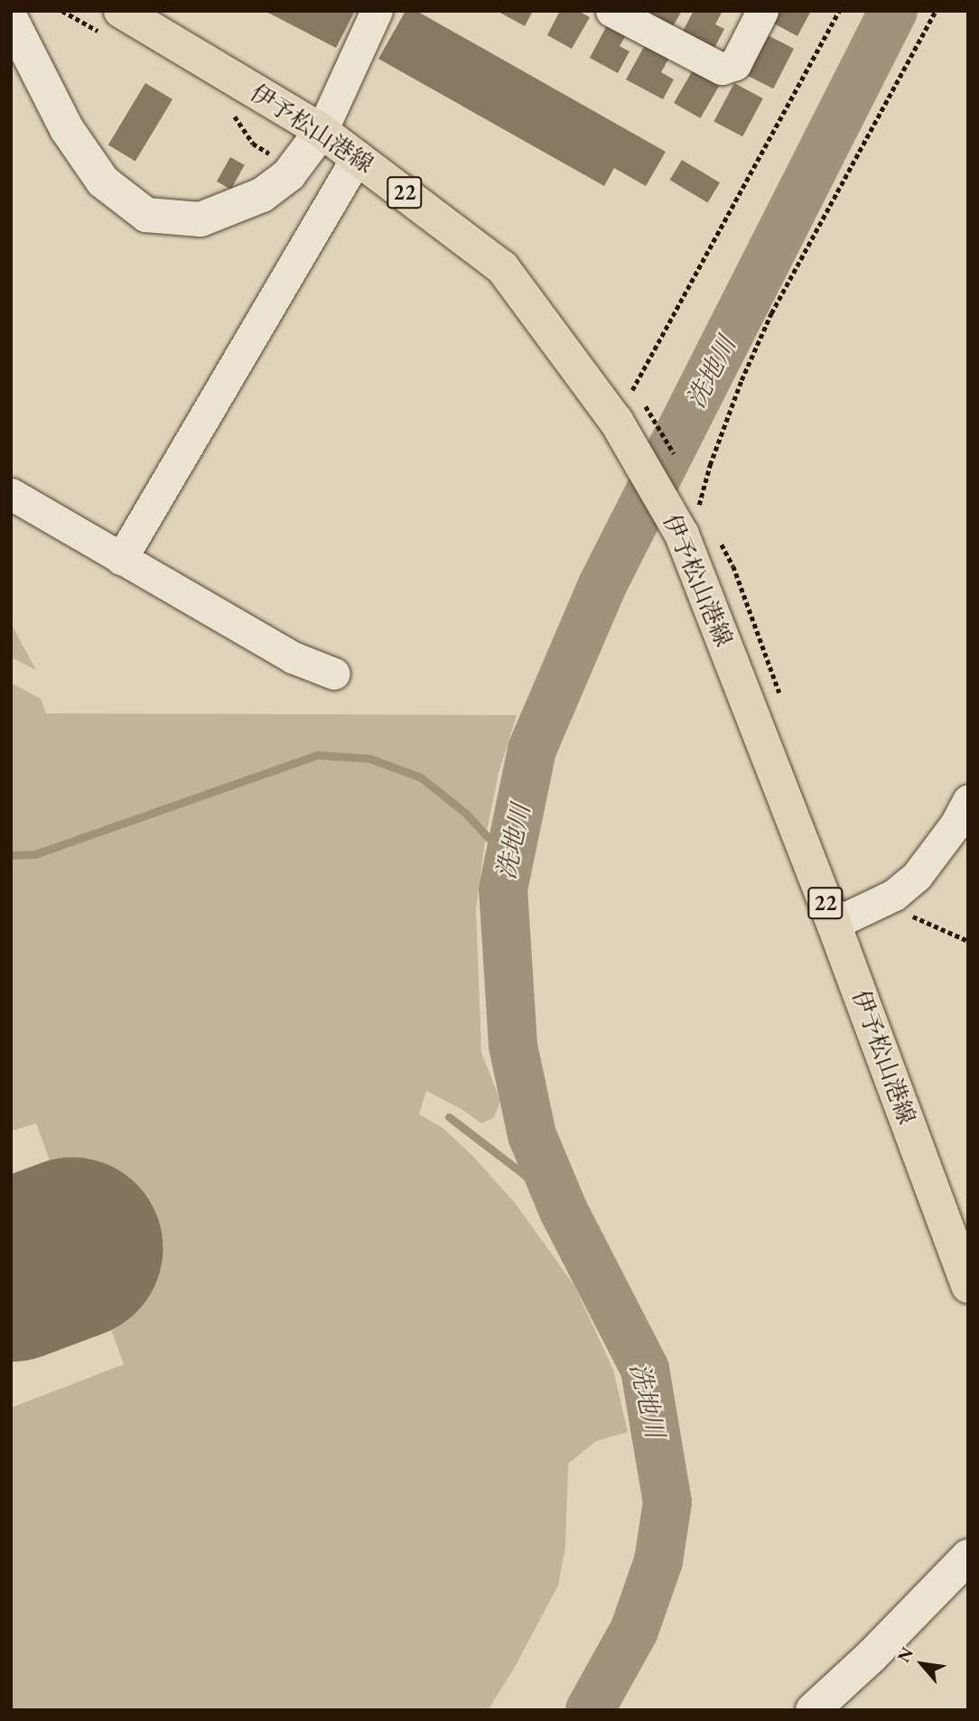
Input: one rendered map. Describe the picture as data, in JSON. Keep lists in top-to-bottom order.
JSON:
{
  "streets": {
    "main road": ["伊予松山港線", "22"]
  },
  "water": ["洗地川"],
  "north": "top left"
}
